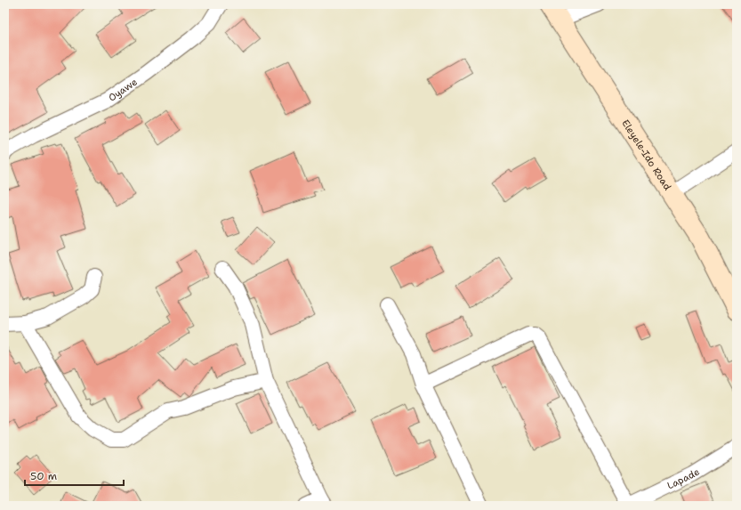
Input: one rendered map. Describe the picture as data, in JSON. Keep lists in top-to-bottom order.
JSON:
{
  "streets": {
    "main road": ["Eleyele-Ido Road"],
    "street": ["Oyawe", "Lapade"]
  },
  "scale_bar": "50 m"
}
